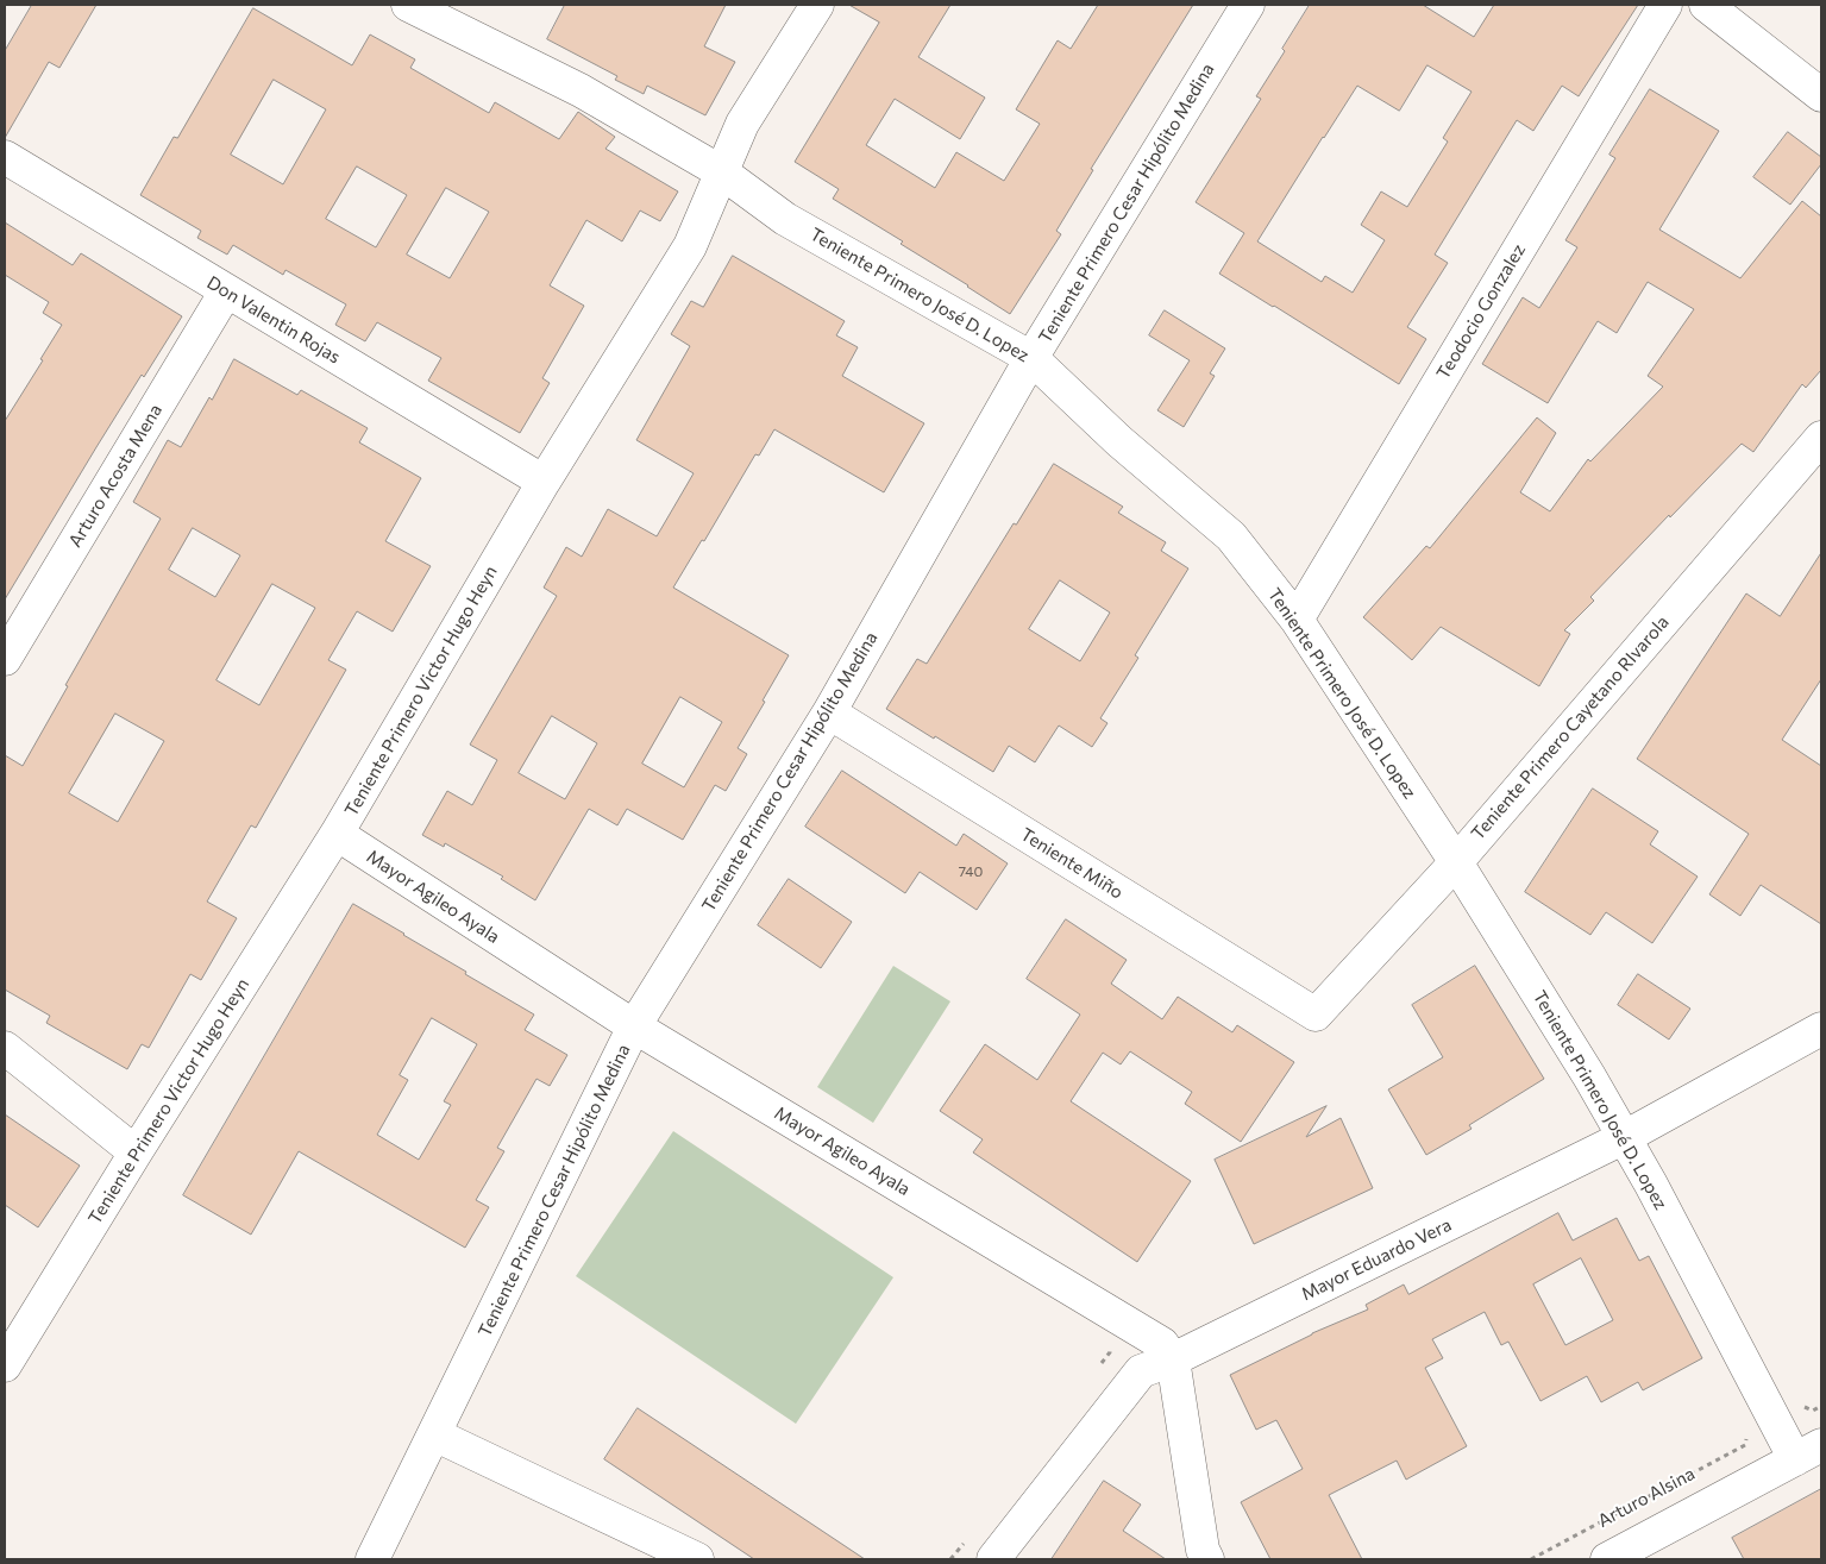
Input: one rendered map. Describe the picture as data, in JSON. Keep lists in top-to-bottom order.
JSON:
{
  "streets": {
    "street": [
      "Teniente Primero Cesar Hipólito Medina",
      "Teniente Primero José D. Lopez",
      "Teodocio Gonzalez",
      "Don Valentin Rojas",
      "Arturo Acosta Mena",
      "Teniente Primero Victor Hugo Heyn",
      "Teniente Primero Cayetano RIvarola",
      "Teniente Miño",
      "Mayor Agileo Ayala",
      "Mayor Eduardo Vera",
      "Arturo Alsina"
    ]
  },
  "crossings": [
    ["Teniente Primero Cesar Hipólito Medina", "Teniente Primero José D. Lopez"],
    ["Teniente Primero Cesar Hipólito Medina", "Teniente Miño"],
    ["Teniente Primero Cesar Hipólito Medina", "Mayor Agileo Ayala"],
    ["Teniente Primero José D. Lopez", "Teodocio Gonzalez"],
    ["Teniente Primero José D. Lopez", "Teniente Primero Victor Hugo Heyn"],
    ["Teniente Primero José D. Lopez", "Teniente Primero Cayetano RIvarola"],
    ["Teniente Primero José D. Lopez", "Mayor Eduardo Vera"],
    ["Teniente Primero José D. Lopez", "Arturo Alsina"],
    ["Don Valentin Rojas", "Arturo Acosta Mena"],
    ["Don Valentin Rojas", "Teniente Primero Victor Hugo Heyn"],
    ["Teniente Primero Victor Hugo Heyn", "Mayor Agileo Ayala"],
    ["Teniente Primero Cayetano RIvarola", "Teniente Miño"],
    ["Mayor Agileo Ayala", "Mayor Eduardo Vera"]
  ],
  "house_numbers": ["740"]
}
